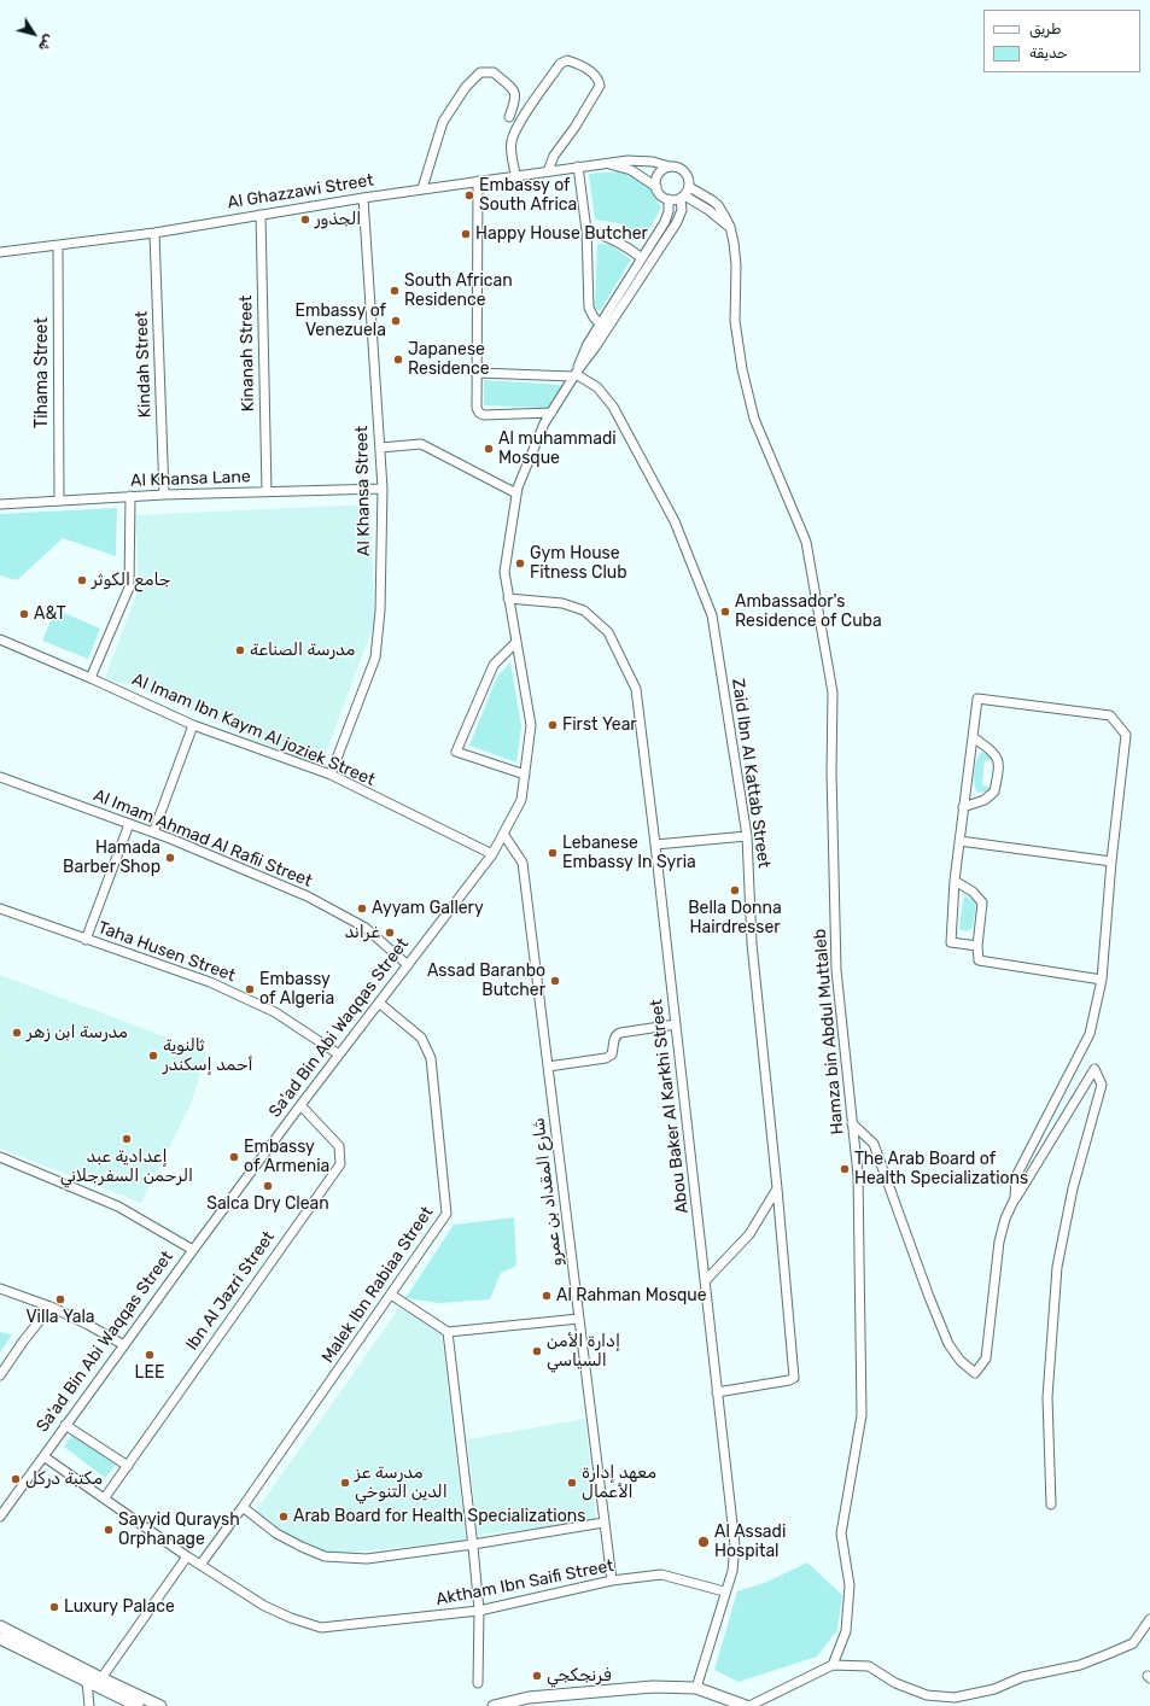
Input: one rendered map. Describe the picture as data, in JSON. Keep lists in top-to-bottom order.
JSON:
{
  "streets": {
    "street": [
      "Al Ghazzawi Street",
      "Kinanah Street",
      "Kindah Street",
      "Tihama Street",
      "Al Khansa Lane",
      "Al Khansa Street",
      "Al Imam Ibn Kaym Al joziek Street",
      "Zaid Ibn Al Kattab Street",
      "Al Imam Ahmad Al Rafii Street",
      "Taha Husen Street",
      "Sa'ad Bin Abi Waqqas Street",
      "Hamza bin Abdul Muttaleb",
      "Abou Baker Al Karkhi Street",
      "شارع المقداد بن عمرو",
      "Malek Ibn Rabiaa Street",
      "Ibn Al Jazri Street",
      "Aktham Ibn Saifi Street"
    ]
  },
  "crossings": [
    ["Al Ghazzawi Street", "Kinanah Street"],
    ["Al Ghazzawi Street", "Kindah Street"],
    ["Al Ghazzawi Street", "Tihama Street"],
    ["Al Ghazzawi Street", "Al Khansa Street"],
    ["Al Ghazzawi Street", "Sa'ad Bin Abi Waqqas Street"],
    ["Al Ghazzawi Street", "Hamza bin Abdul Muttaleb"],
    ["Kinanah Street", "Al Khansa Lane"],
    ["Kindah Street", "Al Khansa Lane"],
    ["Tihama Street", "Al Khansa Lane"],
    ["Al Khansa Lane", "Al Khansa Street"],
    ["Al Khansa Street", "Al Imam Ibn Kaym Al joziek Street"],
    ["Al Imam Ibn Kaym Al joziek Street", "Sa'ad Bin Abi Waqqas Street"],
    ["Zaid Ibn Al Kattab Street", "Sa'ad Bin Abi Waqqas Street"],
    ["Zaid Ibn Al Kattab Street", "Abou Baker Al Karkhi Street"],
    ["Al Imam Ahmad Al Rafii Street", "Sa'ad Bin Abi Waqqas Street"],
    ["Taha Husen Street", "Sa'ad Bin Abi Waqqas Street"],
    ["Sa'ad Bin Abi Waqqas Street", "Hamza bin Abdul Muttaleb"],
    ["Sa'ad Bin Abi Waqqas Street", "Abou Baker Al Karkhi Street"],
    ["Sa'ad Bin Abi Waqqas Street", "شارع المقداد بن عمرو"],
    ["Sa'ad Bin Abi Waqqas Street", "Malek Ibn Rabiaa Street"],
    ["Sa'ad Bin Abi Waqqas Street", "Ibn Al Jazri Street"],
    ["Sa'ad Bin Abi Waqqas Street", "Aktham Ibn Saifi Street"],
    ["Abou Baker Al Karkhi Street", "Aktham Ibn Saifi Street"],
    ["شارع المقداد بن عمرو", "Aktham Ibn Saifi Street"],
    ["Malek Ibn Rabiaa Street", "Aktham Ibn Saifi Street"],
    ["Ibn Al Jazri Street", "Aktham Ibn Saifi Street"]
  ],
  "places": [
    "Embassy of South Africa",
    "الجذور",
    "Happy House Butcher",
    "South African Residence",
    "Embassy of Venezuela",
    "Japanese Residence",
    "Al muhammadi Mosque",
    "Gym House Fitness Club",
    "جامع الكوثر",
    "Ambassador's Residence of Cuba",
    "A&T",
    "مدرسة الصناعة",
    "First Year",
    "Lebanese Embassy In Syria",
    "Hamada Barber Shop",
    "Bella Donna Hairdresser",
    "Ayyam Gallery",
    "غراند",
    "Assad Baranbo Butcher",
    "Embassy of Algeria",
    "مدرسة ابن زهر",
    "ثالنوية أحمد إسكندر",
    "إعدادية عبد الرحمن السفرجلاني",
    "Embassy of Armenia",
    "The Arab Board of Health Specializations",
    "Salca Dry Clean",
    "Al Rahman Mosque",
    "Villa Yala",
    "إدارة الأمن السياسي",
    "LEE",
    "مكتبة دركل",
    "مدرسة عز الدين التنوخي",
    "معهد إدارة الأعمال",
    "Arab Board for Health Specializations",
    "Sayyid Quraysh Orphanage",
    "Al Assadi Hospital",
    "Luxury Palace",
    "فرنجكجي"
  ],
  "legend": ["طريق", "حديقة"],
  "north": "bottom right"
}
